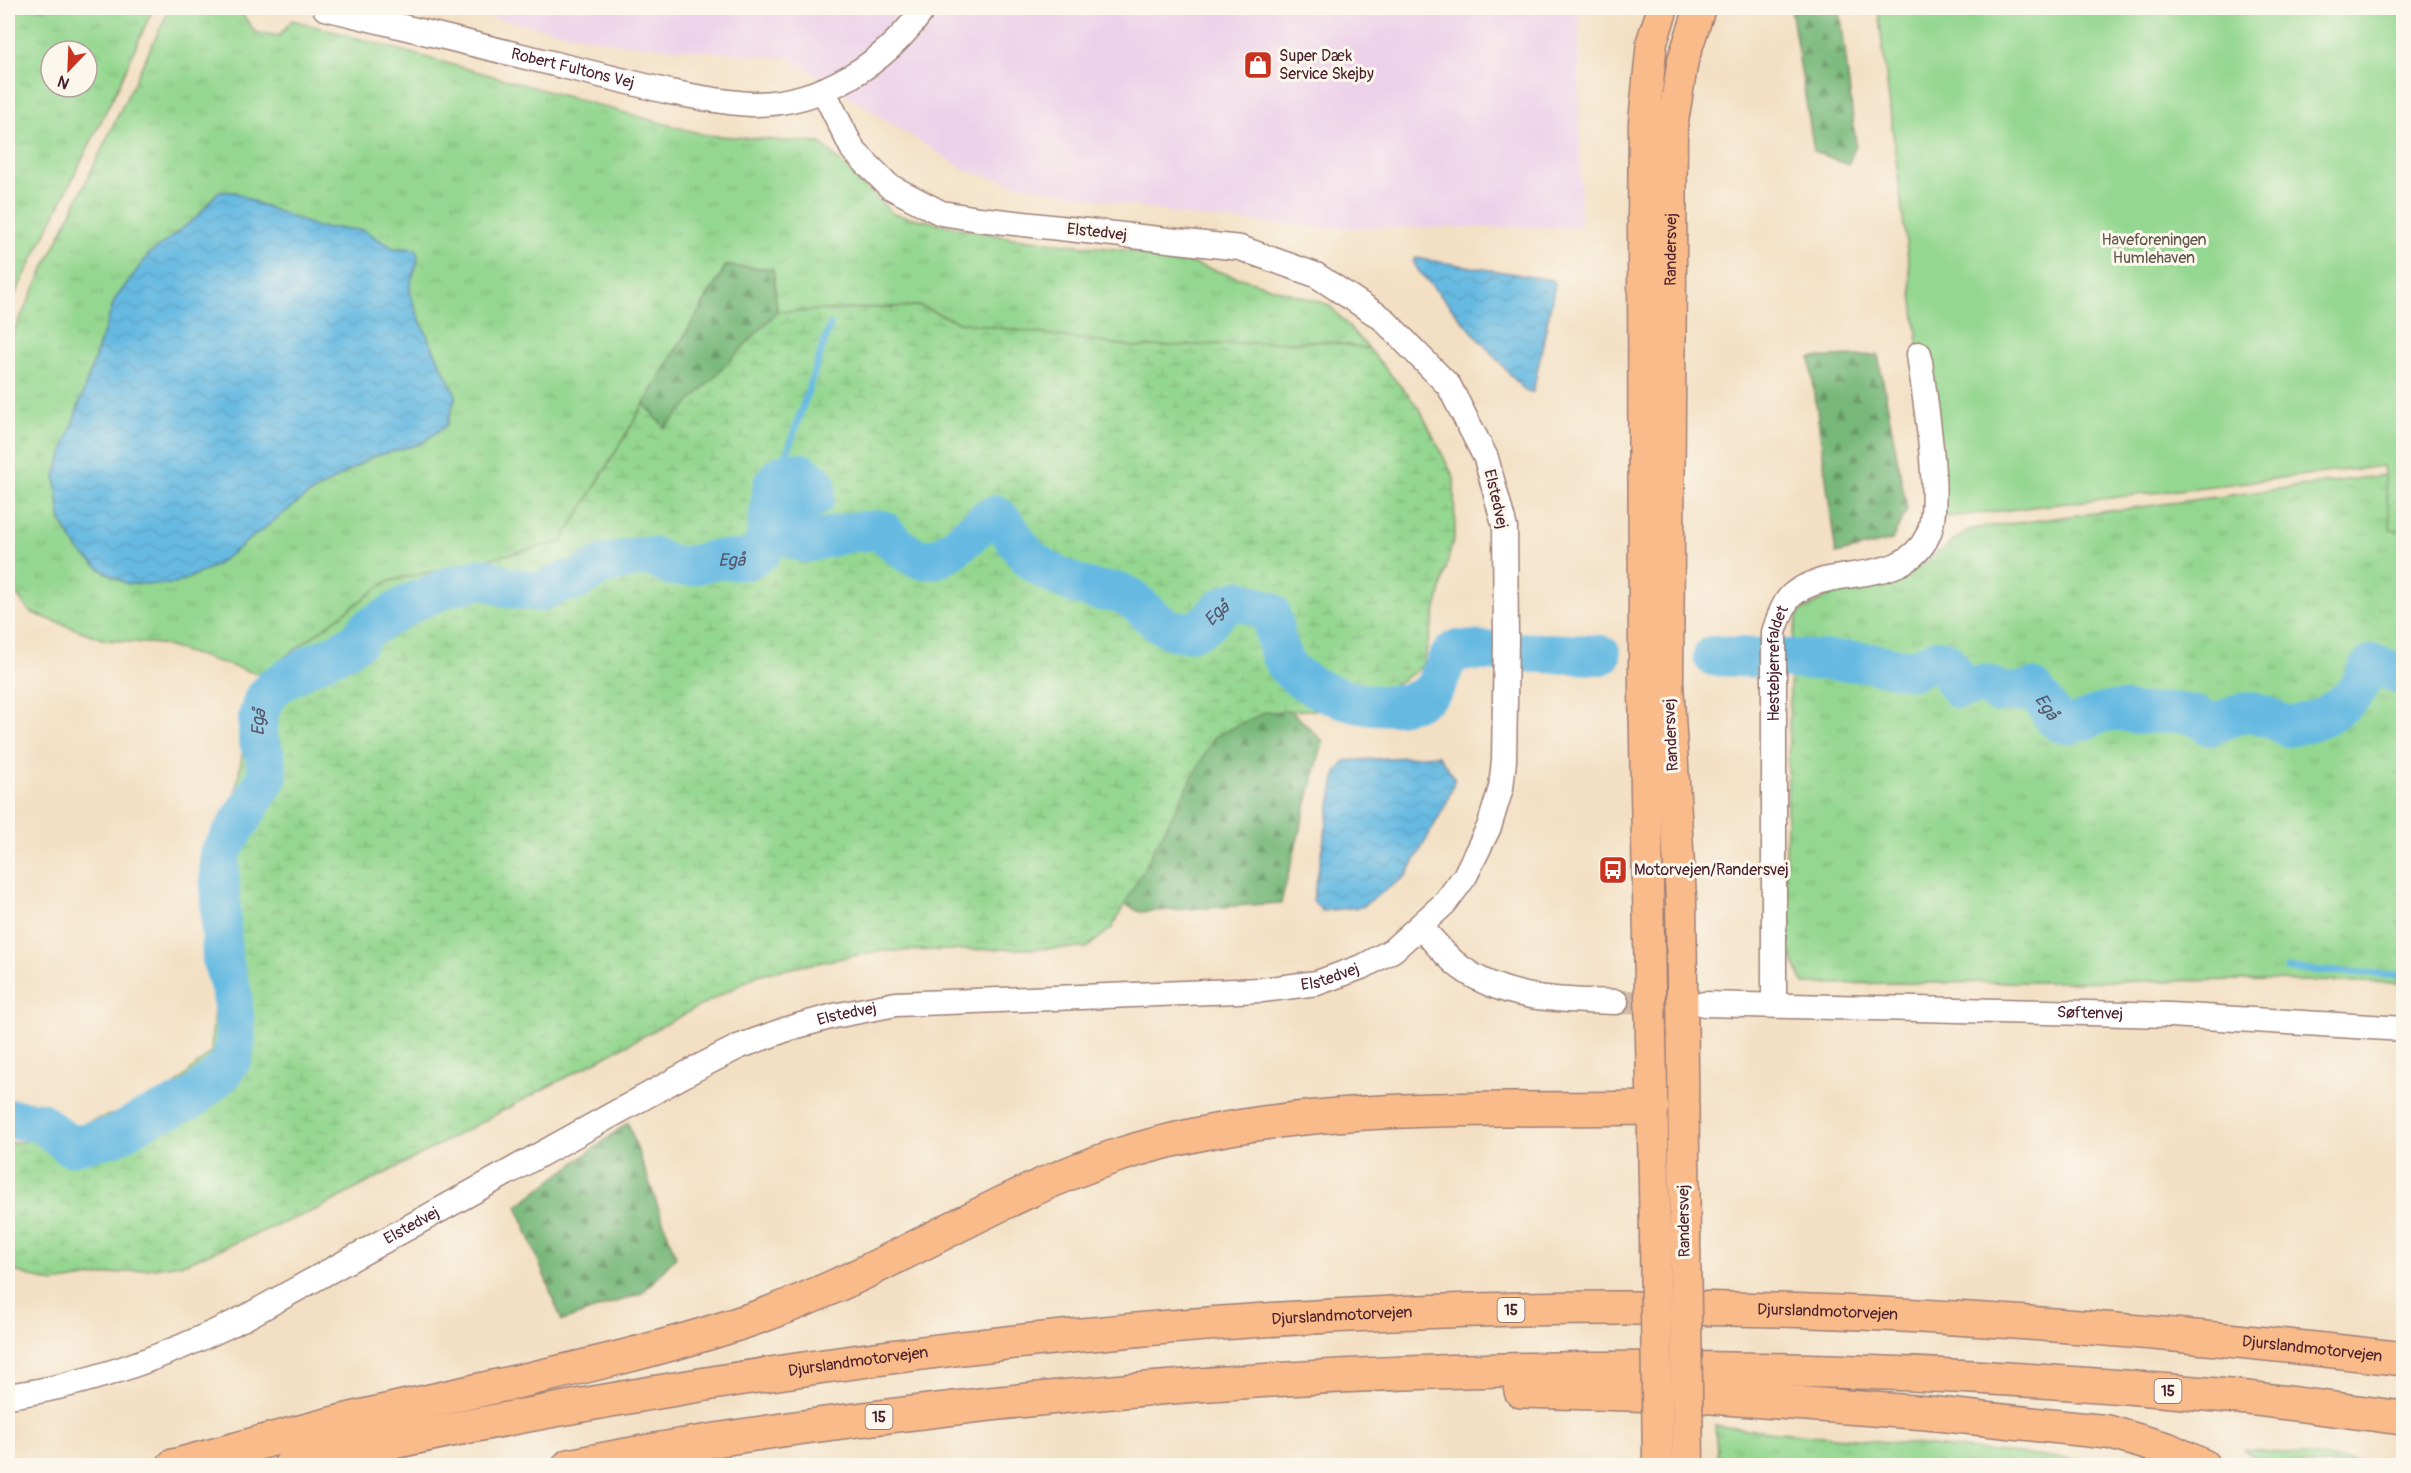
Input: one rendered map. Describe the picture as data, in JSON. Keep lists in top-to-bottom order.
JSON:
{
  "streets": {
    "highway": ["15", "Djurslandmotorvejen"],
    "main road": ["Randersvej"],
    "street": [
      "Robert Fultons Vej",
      "Elstedvej",
      "Hestebjerrefaldet",
      "Søftenvej"
    ]
  },
  "crossings": [
    ["Robert Fultons Vej", "Elstedvej"],
    ["Hestebjerrefaldet", "Søftenvej"]
  ],
  "water": ["Egå"],
  "parks": ["Haveforeningen Humlehaven"],
  "places": {
    "shop": ["Super Dæk Service Skejby"],
    "bus stop": ["Motorvejen/Randersvej"]
  },
  "north": "bottom left"
}
